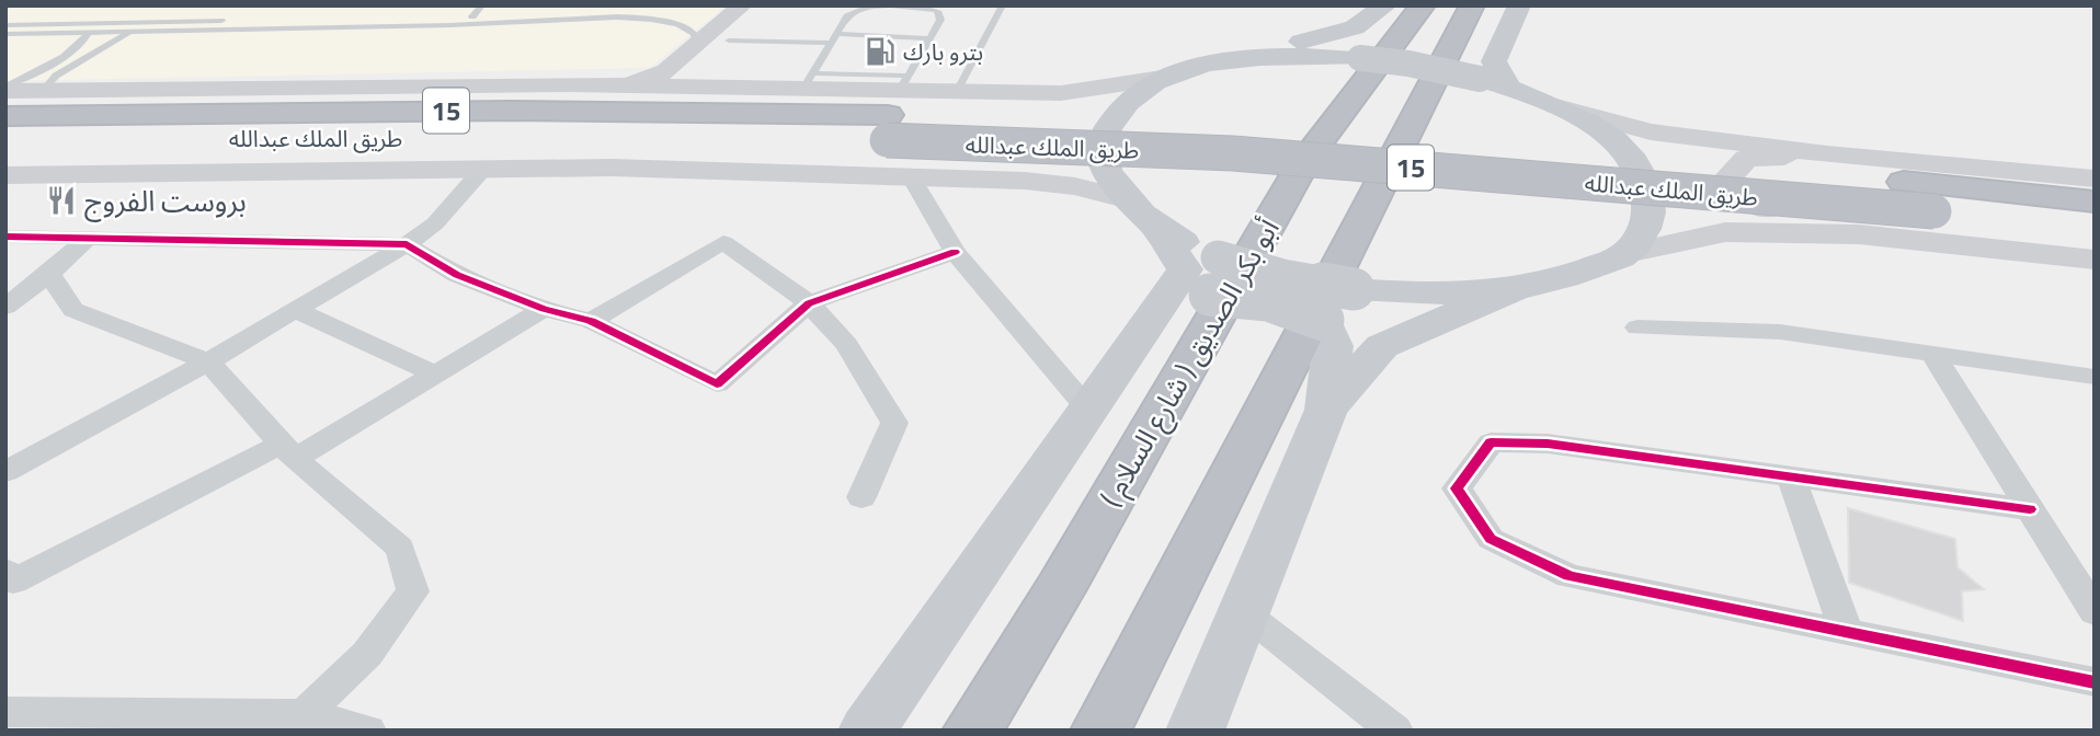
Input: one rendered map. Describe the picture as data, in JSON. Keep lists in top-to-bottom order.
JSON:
{
  "streets": {
    "highway": ["15", "طريق الملك عبدالله", "( شارع السلام ) أبو بكر الصديق"]
  },
  "places": {
    "fuel station": ["بترو بارك"],
    "restaurant": ["بروست الفروج"]
  }
}
